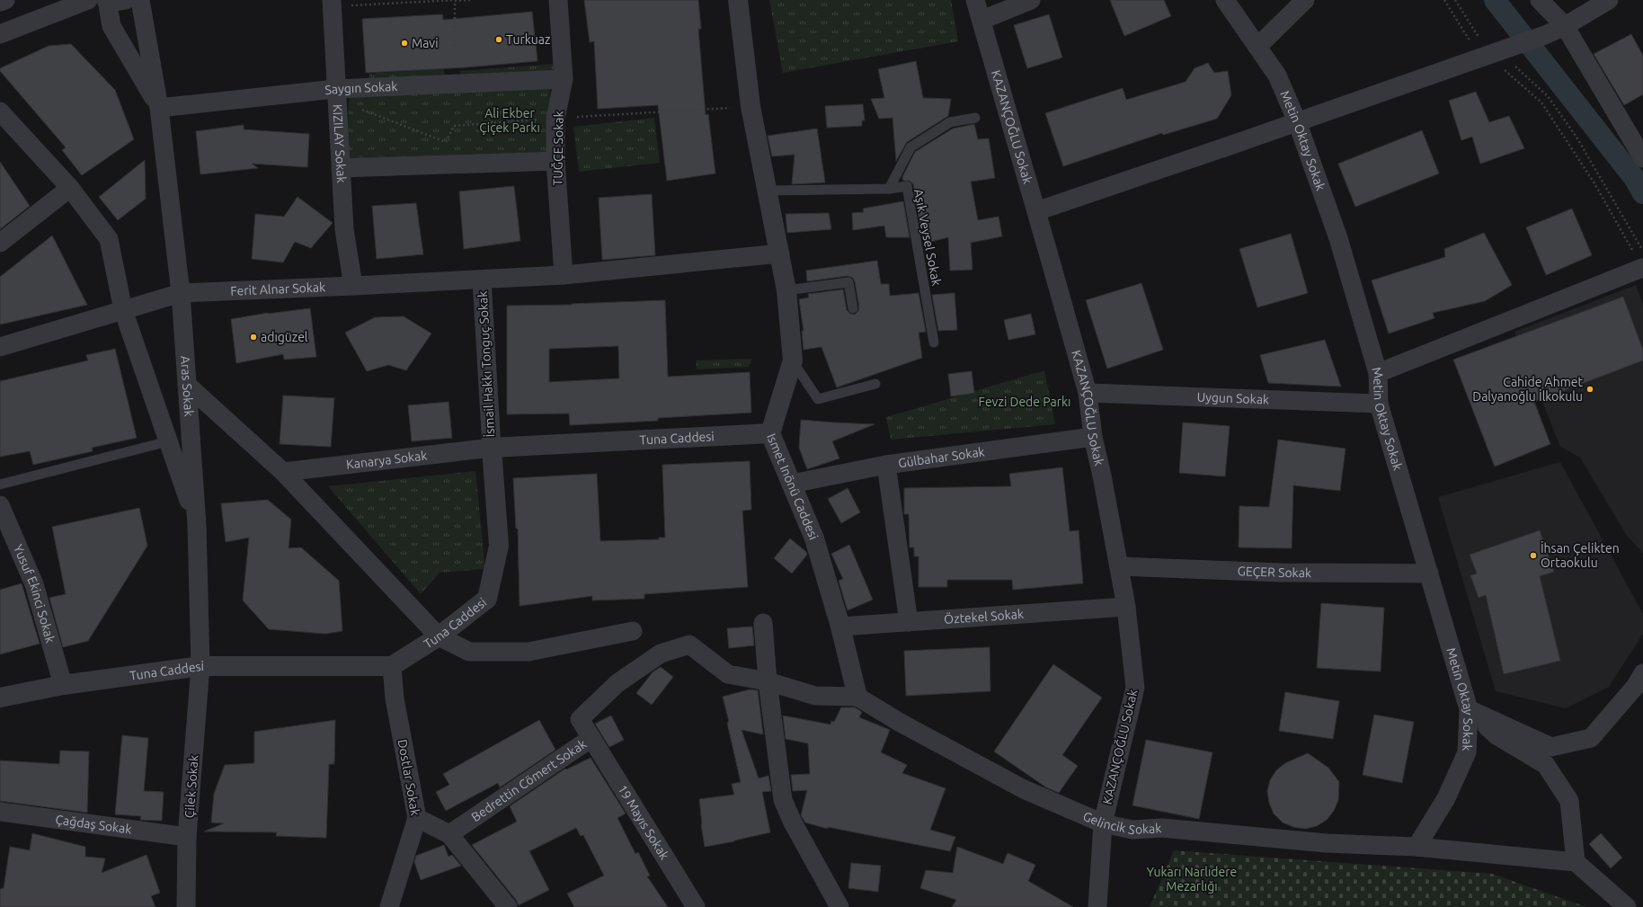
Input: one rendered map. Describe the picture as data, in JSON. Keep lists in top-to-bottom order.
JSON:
{
  "streets": {
    "street": [
      "Saygın Sokak",
      "KAZANÇOĞLU Sokak",
      "Metin Oktay Sokak",
      "KIZILAY Sokak",
      "TUĞÇE Sokak",
      "Ferit Alnar Sokak",
      "İsmail Hakkı Tonguç Sokak",
      "Aras Sokak",
      "Uygun Sokak",
      "Tuna Caddesi",
      "Gülbahar Sokak",
      "Kanarya Sokak",
      "Ismet Inönü Caddesi",
      "GEÇER Sokak",
      "Yusuf Ekinci Sokak",
      "Öztekel Sokak",
      "Dostlar Sokak",
      "Bedrettin Cömert Sokak",
      "Çilek Sokak",
      "Gelincik Sokak",
      "19 Mayıs Sokak",
      "Çağdaş Sokak"
    ],
    "lane": ["Aşık Veysel Sokak"]
  },
  "crossings": [
    ["Saygın Sokak", "KIZILAY Sokak"],
    ["Saygın Sokak", "TUĞÇE Sokak"],
    ["Saygın Sokak", "Aras Sokak"],
    ["KAZANÇOĞLU Sokak", "Uygun Sokak"],
    ["KAZANÇOĞLU Sokak", "Gülbahar Sokak"],
    ["KAZANÇOĞLU Sokak", "GEÇER Sokak"],
    ["KAZANÇOĞLU Sokak", "Öztekel Sokak"],
    ["KAZANÇOĞLU Sokak", "Gelincik Sokak"],
    ["Metin Oktay Sokak", "Uygun Sokak"],
    ["Metin Oktay Sokak", "GEÇER Sokak"],
    ["Metin Oktay Sokak", "Gelincik Sokak"],
    ["KIZILAY Sokak", "Ferit Alnar Sokak"],
    ["TUĞÇE Sokak", "Ferit Alnar Sokak"],
    ["Aşık Veysel Sokak", "Ismet Inönü Caddesi"],
    ["Ferit Alnar Sokak", "İsmail Hakkı Tonguç Sokak"],
    ["Ferit Alnar Sokak", "Aras Sokak"],
    ["Ferit Alnar Sokak", "Ismet Inönü Caddesi"],
    ["İsmail Hakkı Tonguç Sokak", "Tuna Caddesi"],
    ["İsmail Hakkı Tonguç Sokak", "Kanarya Sokak"],
    ["Aras Sokak", "Tuna Caddesi"],
    ["Aras Sokak", "Çilek Sokak"],
    ["Tuna Caddesi", "Kanarya Sokak"],
    ["Tuna Caddesi", "Ismet Inönü Caddesi"],
    ["Tuna Caddesi", "Yusuf Ekinci Sokak"],
    ["Tuna Caddesi", "Dostlar Sokak"],
    ["Tuna Caddesi", "Çilek Sokak"],
    ["Gülbahar Sokak", "Ismet Inönü Caddesi"],
    ["Ismet Inönü Caddesi", "Öztekel Sokak"],
    ["Ismet Inönü Caddesi", "Bedrettin Cömert Sokak"],
    ["Ismet Inönü Caddesi", "Gelincik Sokak"],
    ["Bedrettin Cömert Sokak", "Gelincik Sokak"],
    ["Bedrettin Cömert Sokak", "19 Mayıs Sokak"],
    ["Çilek Sokak", "Çağdaş Sokak"]
  ],
  "parks": ["Ali Ekber Çiçek Parkı", "Fevzi Dede Parkı", "Yukarı Narlıdere Mezarlığı"],
  "places": [
    "Turkuaz",
    "Mavi",
    "adıgüzel",
    "Cahide Ahmet Dalyanoğlu İlkokulu",
    "İhsan Çelikten Ortaokulu"
  ]
}
